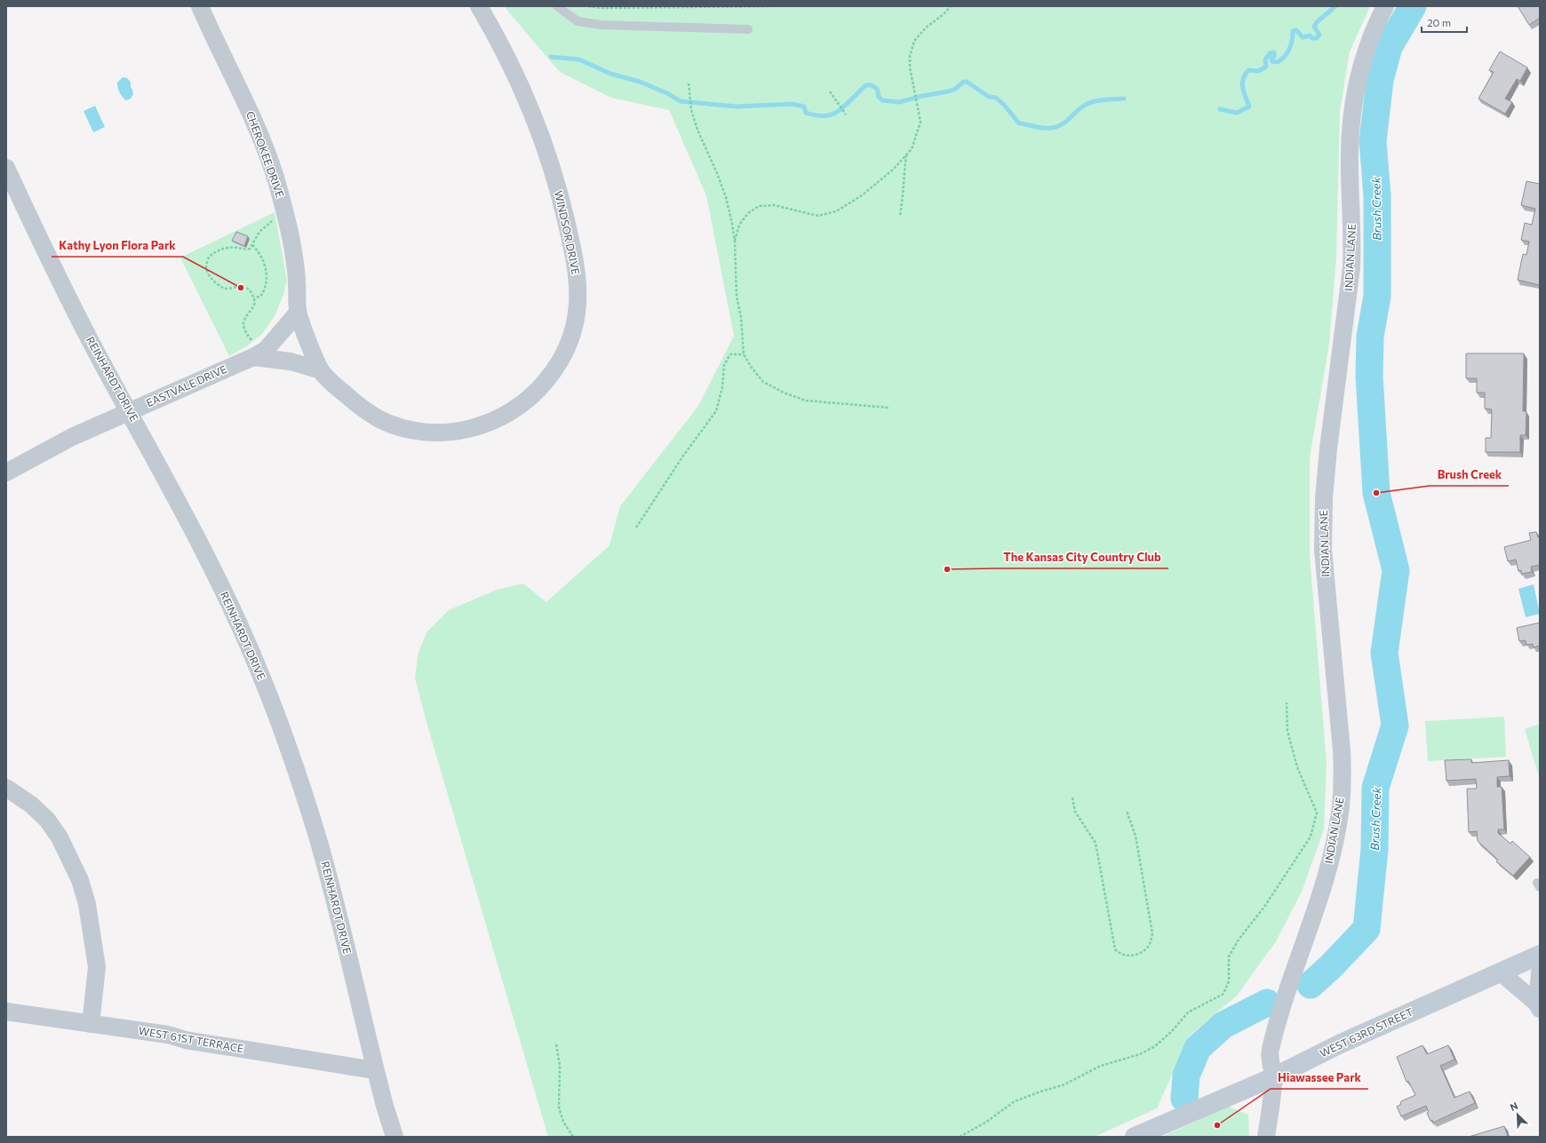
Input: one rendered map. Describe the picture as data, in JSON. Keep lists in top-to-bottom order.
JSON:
{
  "streets": {
    "main road": ["WEST 63RD STREET"],
    "street": [
      "CHEROKEE DRIVE",
      "WINDSOR DRIVE",
      "INDIAN LANE",
      "REINHARDT DRIVE",
      "EASTVALE DRIVE",
      "WEST 61ST TERRACE"
    ]
  },
  "crossings": [
    ["CHEROKEE DRIVE", "WINDSOR DRIVE"],
    ["CHEROKEE DRIVE", "EASTVALE DRIVE"],
    ["WINDSOR DRIVE", "EASTVALE DRIVE"],
    ["INDIAN LANE", "WEST 63RD STREET"],
    ["REINHARDT DRIVE", "EASTVALE DRIVE"],
    ["REINHARDT DRIVE", "WEST 61ST TERRACE"]
  ],
  "water": ["Brush Creek"],
  "places": [
    "Kathy Lyon Flora Park",
    "Brush Creek",
    "The Kansas City Country Club",
    "Hiawassee Park"
  ],
  "scale_bar": "20 m",
  "north": "top left"
}
